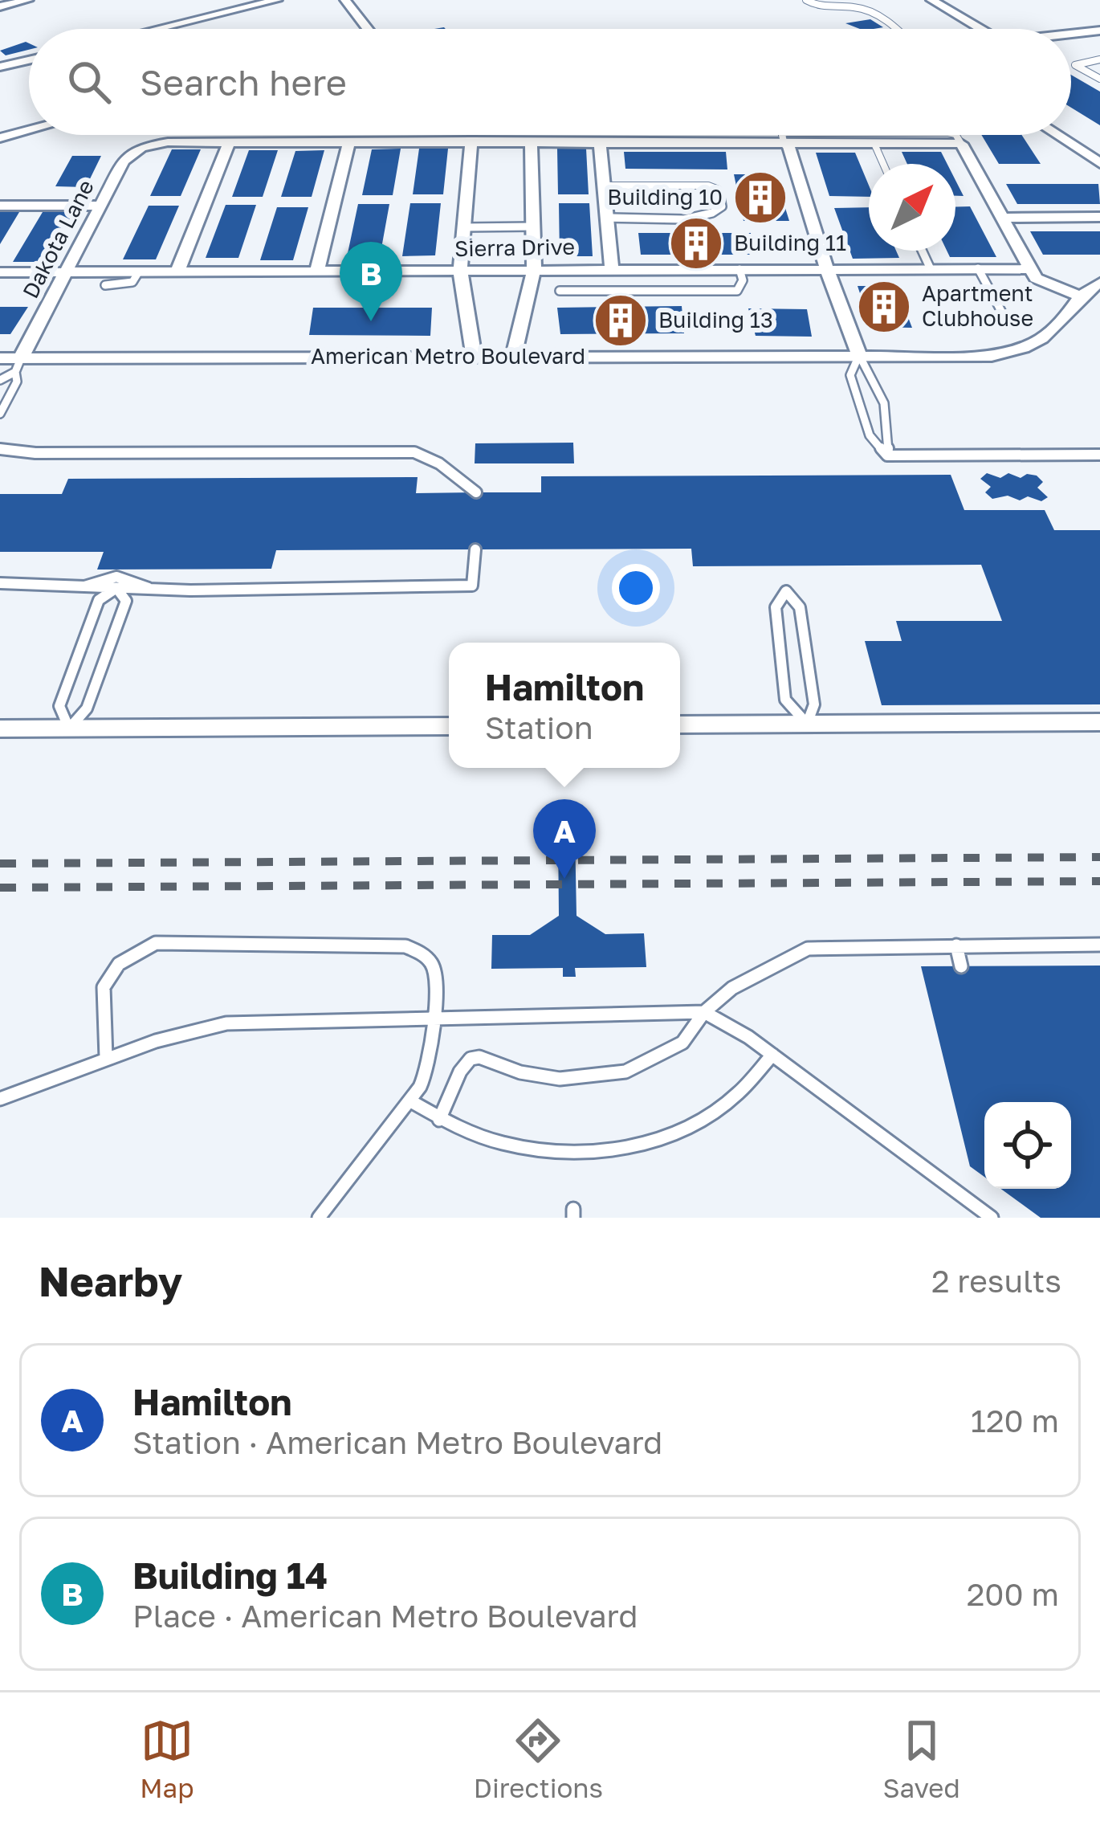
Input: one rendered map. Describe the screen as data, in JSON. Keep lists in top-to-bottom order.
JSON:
{
  "streets": {
    "street": ["Dakota Lane", "Sierra Drive", "American Metro Boulevard"]
  },
  "crossings": [
    ["Dakota Lane", "Sierra Drive"],
    ["Dakota Lane", "American Metro Boulevard"]
  ],
  "places": {
    "building": [
      "Building 10",
      "Building 11",
      "Apartment Clubhouse",
      "Building 13"
    ]
  },
  "north": "top right",
  "page": {
    "search": "Search here",
    "pins": ["B", "A"],
    "popup": ["Hamilton", "Station"],
    "heading": ["Nearby", "2 results"],
    "list": [
      {
        "mark": "A",
        "name": "Hamilton",
        "note": "Station · American Metro Boulevard",
        "value": "120 m"
      },
      {
        "mark": "B",
        "name": "Building 14",
        "note": "Place · American Metro Boulevard",
        "value": "200 m"
      }
    ],
    "nav": ["Map", "Directions", "Saved"]
  }
}
